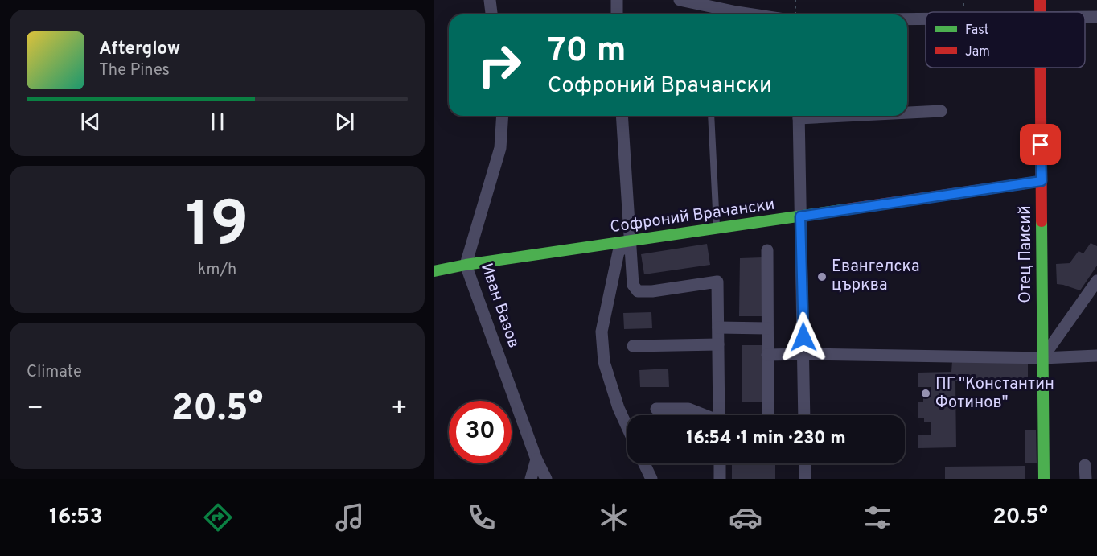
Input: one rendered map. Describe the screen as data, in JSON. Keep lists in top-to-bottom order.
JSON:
{
  "streets": {
    "street": ["Софроний Врачански", "Отец Паисий", "Иван Вазов"]
  },
  "crossings": [
    ["Софроний Врачански", "Отец Паисий"],
    ["Софроний Врачански", "Иван Вазов"]
  ],
  "places": ["Евангелска църква", "ПГ \"Константин Фотинов\""],
  "legend": ["Fast", "Jam"],
  "page": {
    "turn": ["70 m", "Софроний Врачански"],
    "song": ["Afterglow", "The Pines"],
    "tile": [
      ["19", "km/h"],
      "Climate"
    ],
    "heat": ["−", "20.5°", "+"],
    "limit": "30",
    "trip": "16:54 · 1 min · 230 m",
    "tabs": ["16:53", "20.5°"]
  }
}
